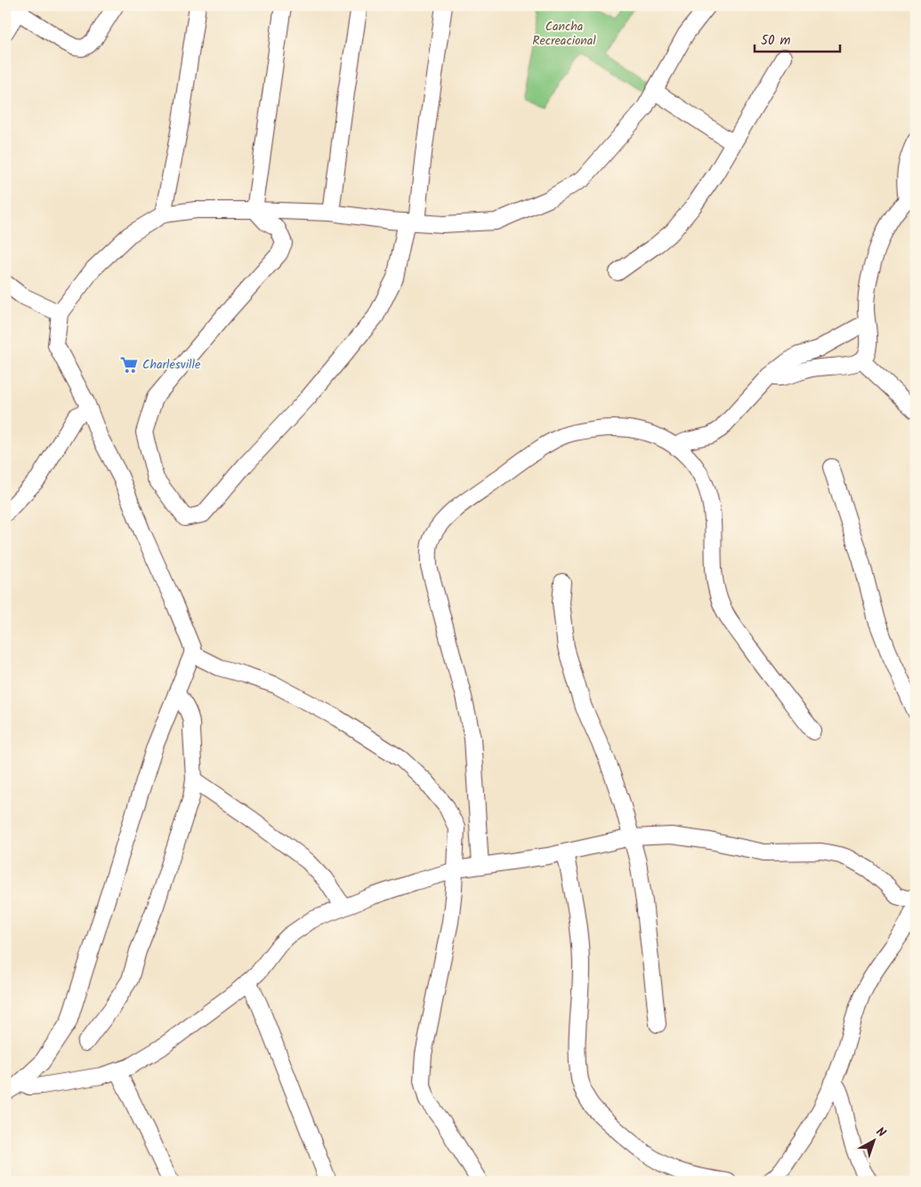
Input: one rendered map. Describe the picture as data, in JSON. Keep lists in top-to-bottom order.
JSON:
{
  "parks": ["Cancha Recreacional"],
  "places": {
    "supermarket": ["Charlesville"]
  },
  "scale_bar": "50 m",
  "north": "top right"
}
